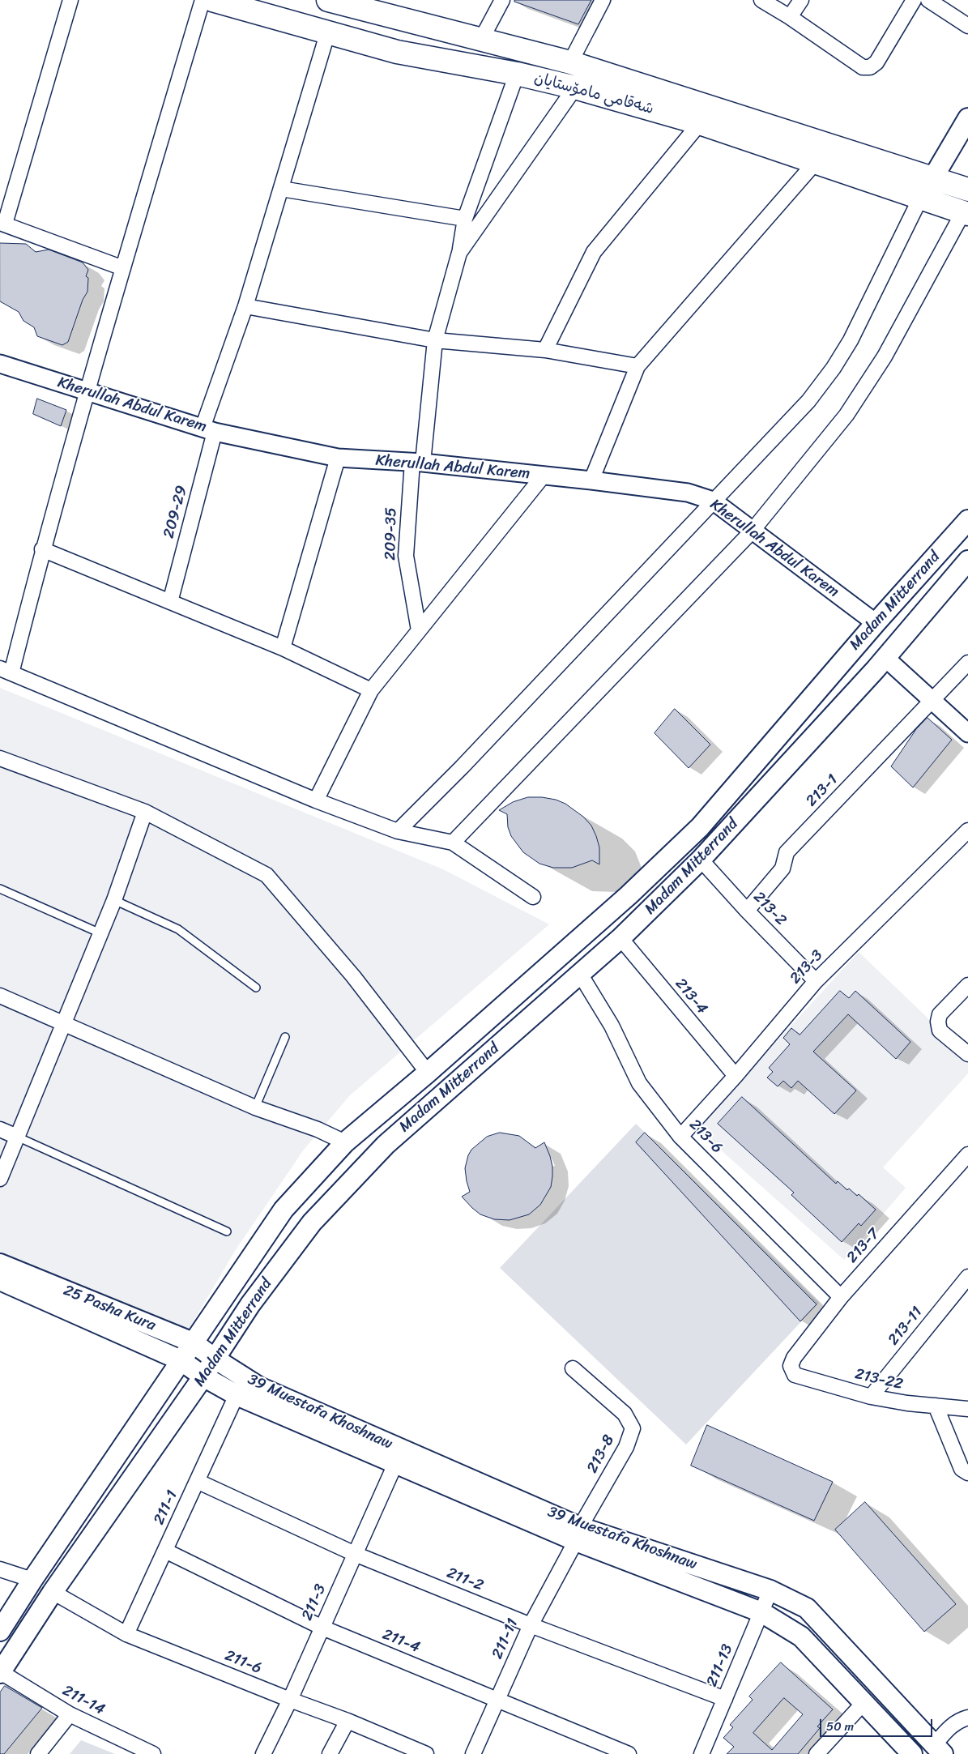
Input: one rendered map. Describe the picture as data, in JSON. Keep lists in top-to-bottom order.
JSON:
{
  "streets": {
    "main road": [
      "شەقامی مامۆستایان",
      "Madam Mitterrand",
      "25 Pasha Kura",
      "39 Muestafa Khoshnaw"
    ],
    "street": [
      "Kherullah Abdul Karem",
      "209-29",
      "209-35",
      "213-1",
      "213-2",
      "213-3",
      "213-4",
      "213-6",
      "213-7",
      "213-11",
      "213-22",
      "213-8",
      "211-1",
      "211-2",
      "211-3",
      "211-11",
      "211-4",
      "211-6",
      "211-13",
      "211-14"
    ]
  },
  "crossings": [
    ["شەقامی مامۆستایان", "209-29"],
    ["Kherullah Abdul Karem", "209-29"],
    ["Kherullah Abdul Karem", "209-35"],
    ["Kherullah Abdul Karem", "Madam Mitterrand"],
    ["Madam Mitterrand", "213-2"],
    ["Madam Mitterrand", "213-4"],
    ["Madam Mitterrand", "213-6"],
    ["Madam Mitterrand", "25 Pasha Kura"],
    ["Madam Mitterrand", "39 Muestafa Khoshnaw"],
    ["Madam Mitterrand", "211-6"],
    ["Madam Mitterrand", "211-14"],
    ["213-1", "213-2"],
    ["213-2", "213-3"],
    ["213-3", "213-4"],
    ["213-3", "213-6"],
    ["213-6", "213-7"],
    ["213-7", "213-22"],
    ["25 Pasha Kura", "39 Muestafa Khoshnaw"],
    ["213-11", "213-22"],
    ["39 Muestafa Khoshnaw", "213-8"],
    ["39 Muestafa Khoshnaw", "211-1"],
    ["39 Muestafa Khoshnaw", "211-3"],
    ["39 Muestafa Khoshnaw", "211-11"],
    ["39 Muestafa Khoshnaw", "211-13"],
    ["213-8", "211-11"],
    ["211-1", "211-2"],
    ["211-1", "211-4"],
    ["211-1", "211-6"],
    ["211-2", "211-3"],
    ["211-2", "211-11"],
    ["211-2", "211-13"],
    ["211-3", "211-4"],
    ["211-3", "211-6"],
    ["211-11", "211-4"]
  ],
  "scale_bar": "50 m"
}
